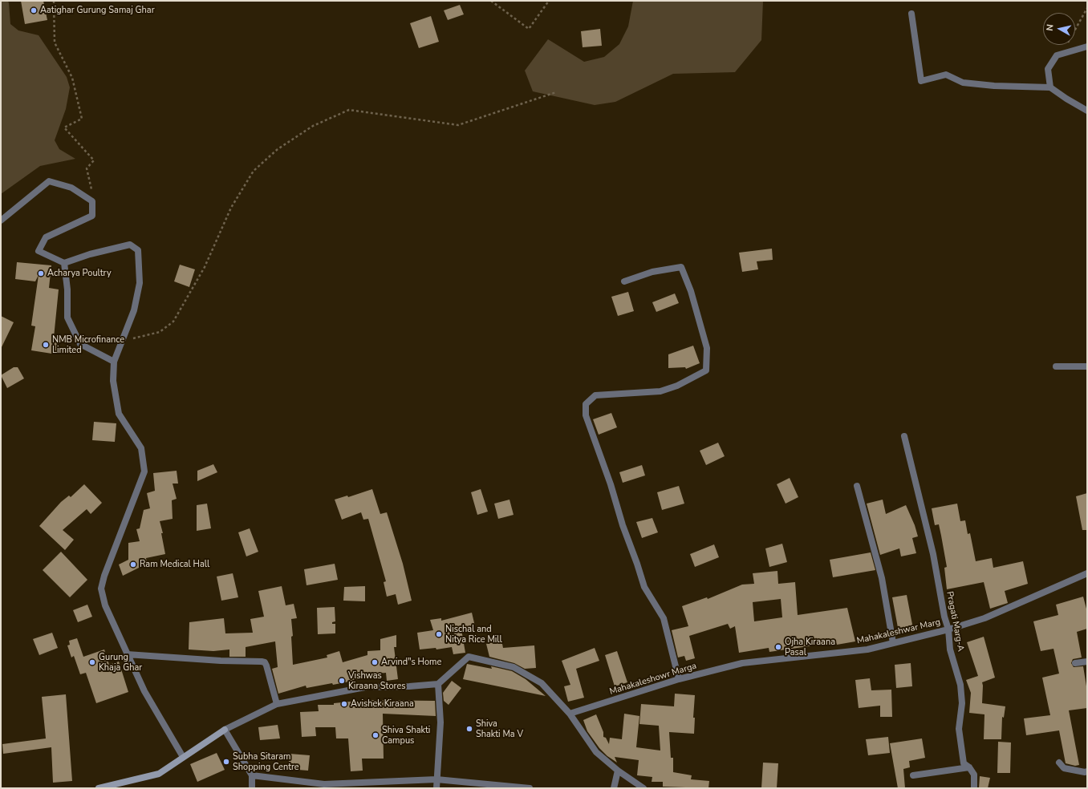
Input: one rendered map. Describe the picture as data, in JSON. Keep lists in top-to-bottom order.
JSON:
{
  "streets": {
    "street": ["Pragati Marg-A", "Mahakaleshwar Marg", "Mahakaleshowr Marga"]
  },
  "crossings": [
    ["Pragati Marg-A", "Mahakaleshwar Marg"],
    ["Mahakaleshwar Marg", "Mahakaleshowr Marga"]
  ],
  "places": [
    "Aatighar Gurung Samaj Ghar",
    "Acharya Poultry",
    "NMB Microfinance Limited",
    "Ram Medical Hall",
    "Nischal and Nitya Rice Mill",
    "Ojha Kiraana Pasal",
    "Gurung Khaja Ghar",
    "Arvind\"s Home",
    "Vishwas Kiraana Stores",
    "Avishek Kiraana",
    "Shiva Shakti Ma V",
    "Shiva Shakti Campus",
    "Subha Sitaram Shopping Centre"
  ],
  "north": "left"
}
